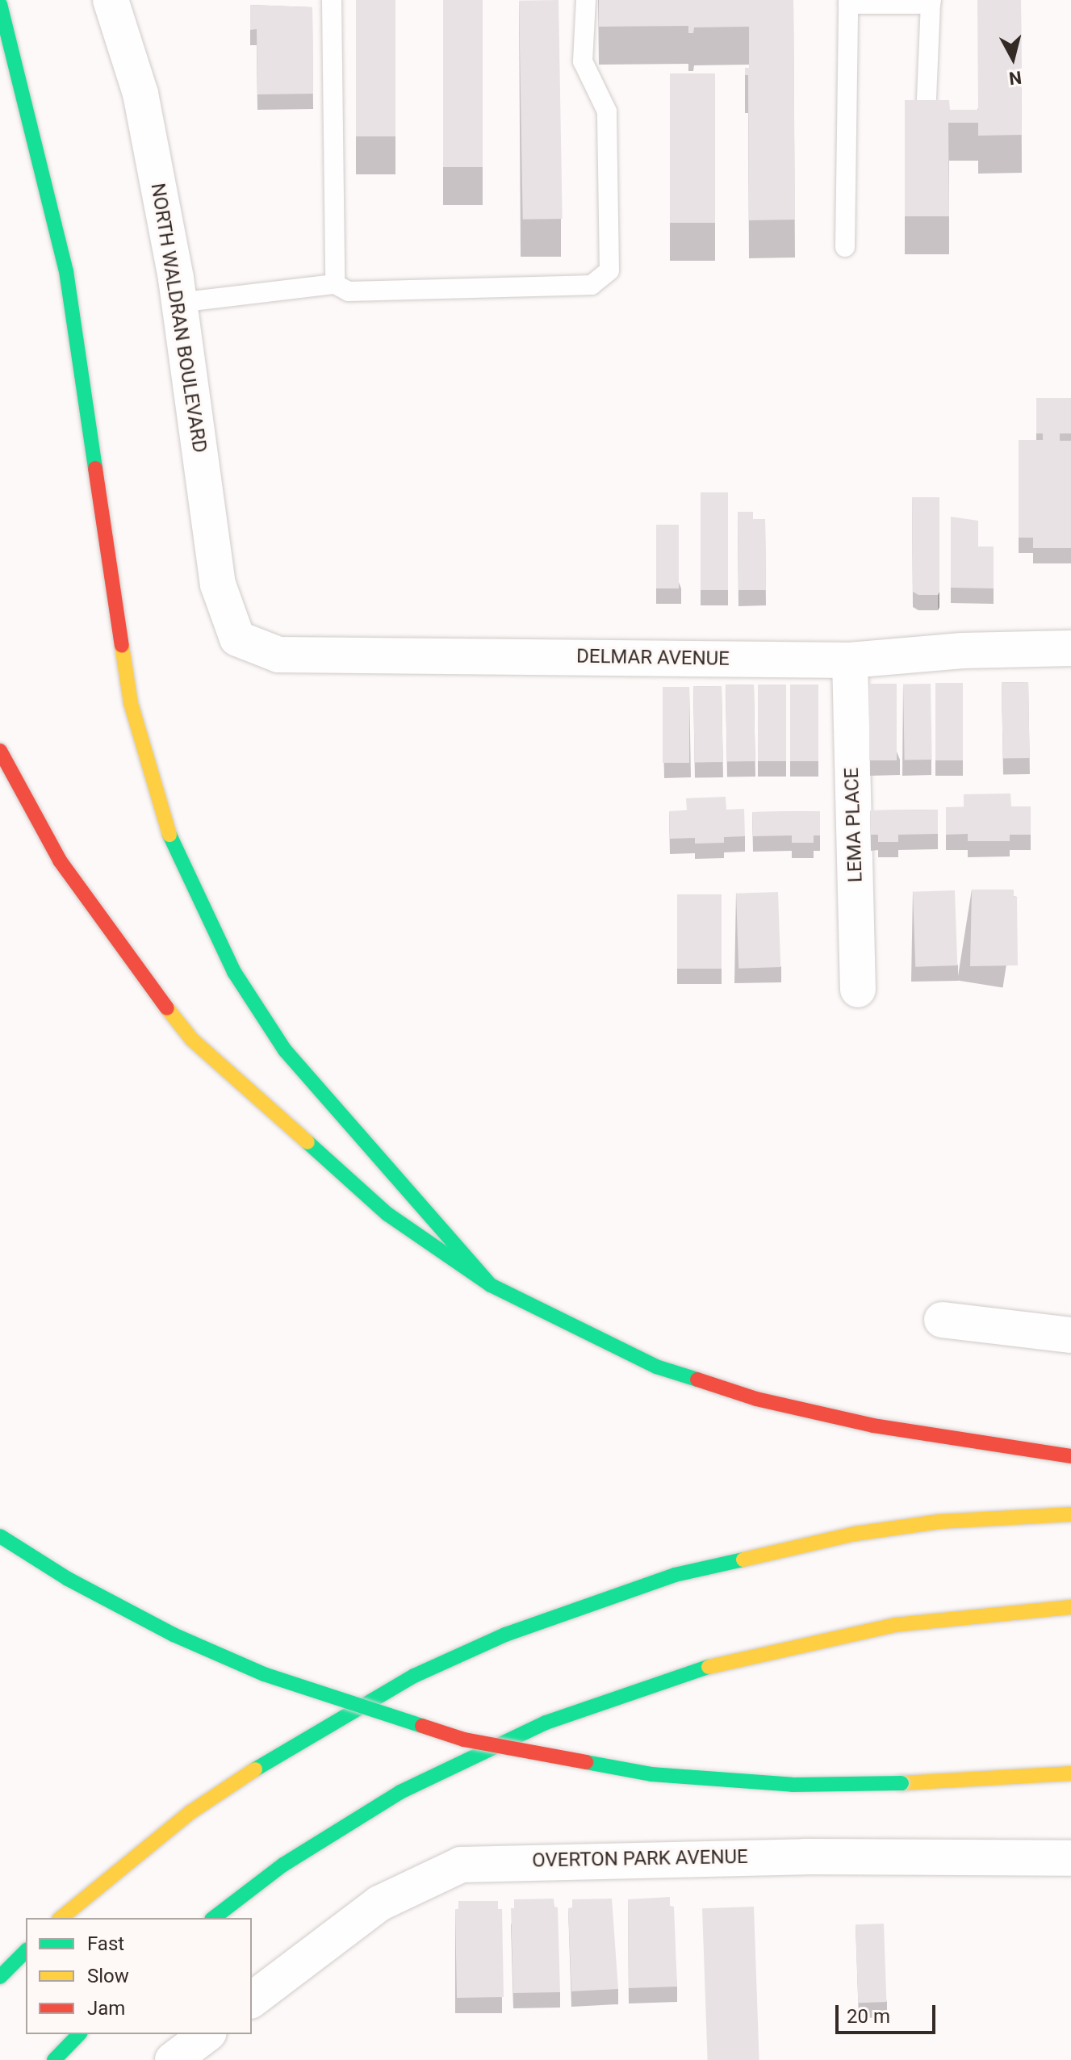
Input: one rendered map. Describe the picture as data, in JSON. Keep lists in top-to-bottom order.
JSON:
{
  "streets": {
    "street": [
      "NORTH WALDRAN BOULEVARD",
      "DELMAR AVENUE",
      "LEMA PLACE",
      "OVERTON PARK AVENUE"
    ]
  },
  "crossings": [
    ["NORTH WALDRAN BOULEVARD", "DELMAR AVENUE"],
    ["DELMAR AVENUE", "LEMA PLACE"]
  ],
  "legend": ["Fast", "Slow", "Jam"],
  "scale_bar": "20 m",
  "north": "bottom"
}
